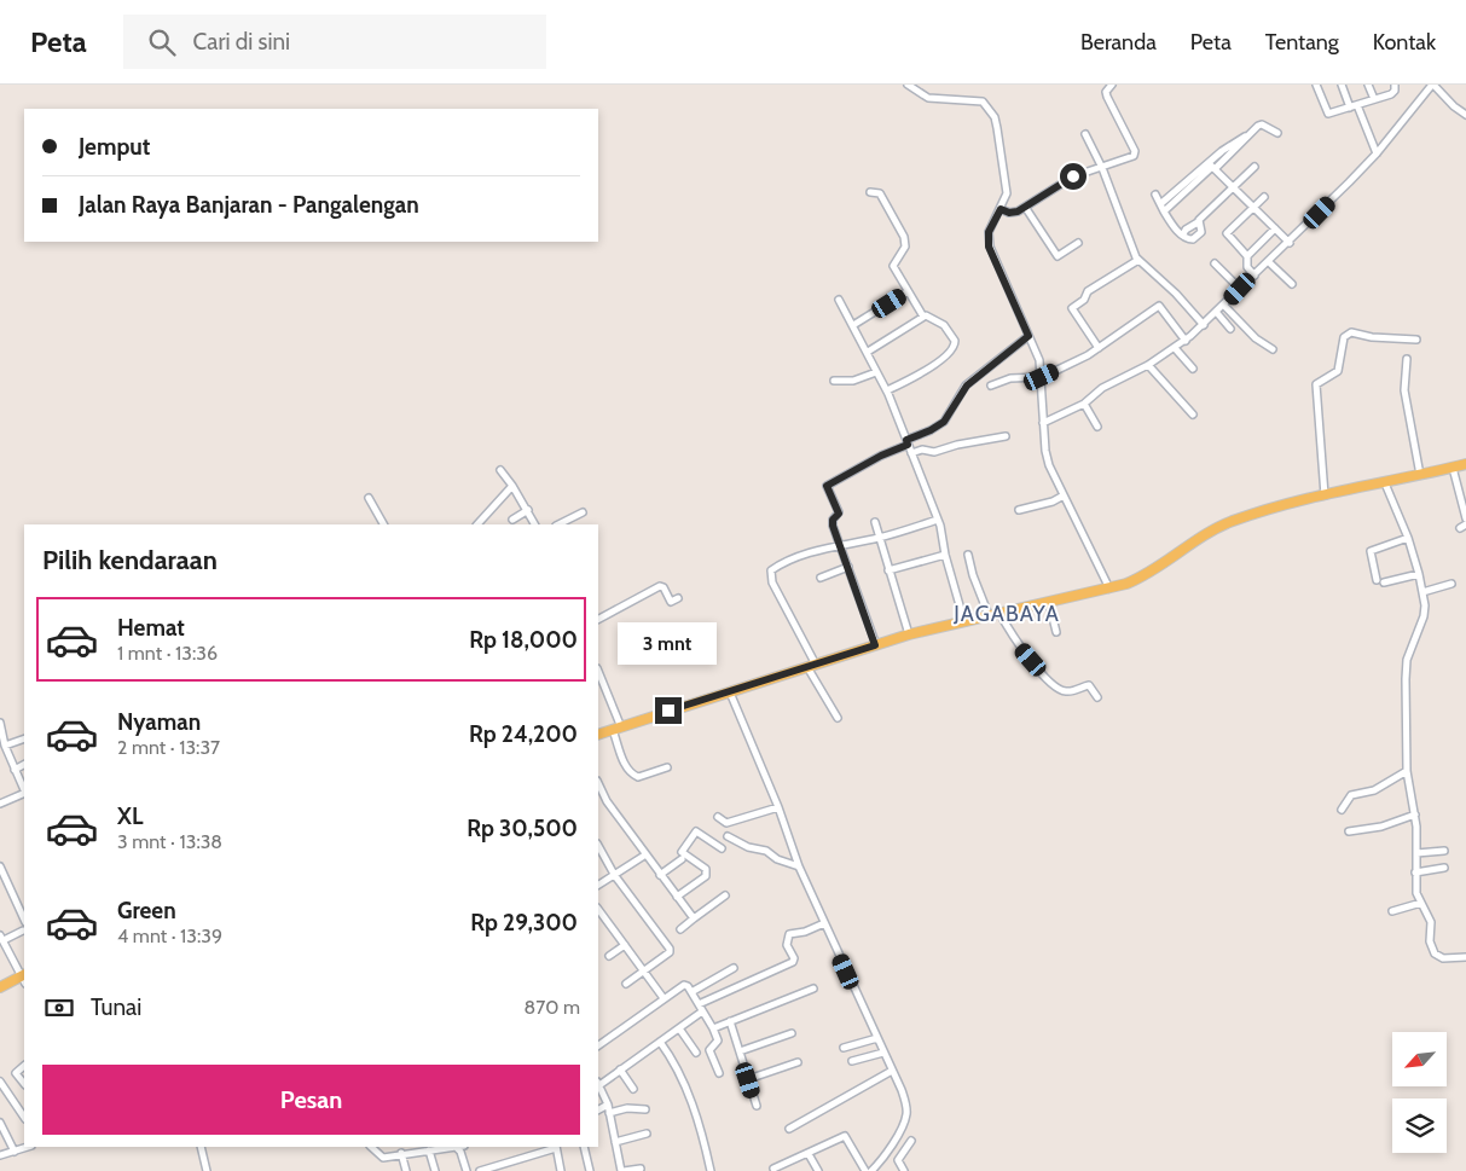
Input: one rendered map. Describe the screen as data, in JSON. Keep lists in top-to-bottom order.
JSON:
{
  "districts": ["JAGABAYA"],
  "north": "bottom left",
  "page": {
    "header": "Peta",
    "search": "Cari di sini",
    "nav": [
      "Beranda",
      "Peta",
      "Tentang",
      "Kontak"
    ],
    "banner": ["Jemput", "Jalan Raya Banjaran - Pangalengan"],
    "heading": "Pilih kendaraan",
    "list": [
      {
        "name": "Hemat",
        "note": "1 mnt · 13:36",
        "value": "Rp 18,000"
      },
      {
        "name": "Nyaman",
        "note": "2 mnt · 13:37",
        "value": "Rp 24,200"
      },
      {
        "name": "XL",
        "note": "3 mnt · 13:38",
        "value": "Rp 30,500"
      },
      {
        "name": "Green",
        "note": "4 mnt · 13:39",
        "value": "Rp 29,300"
      }
    ],
    "bubble": "3 mnt",
    "pay": ["Tunai", "870 m"],
    "buttons": "Pesan"
  }
}
